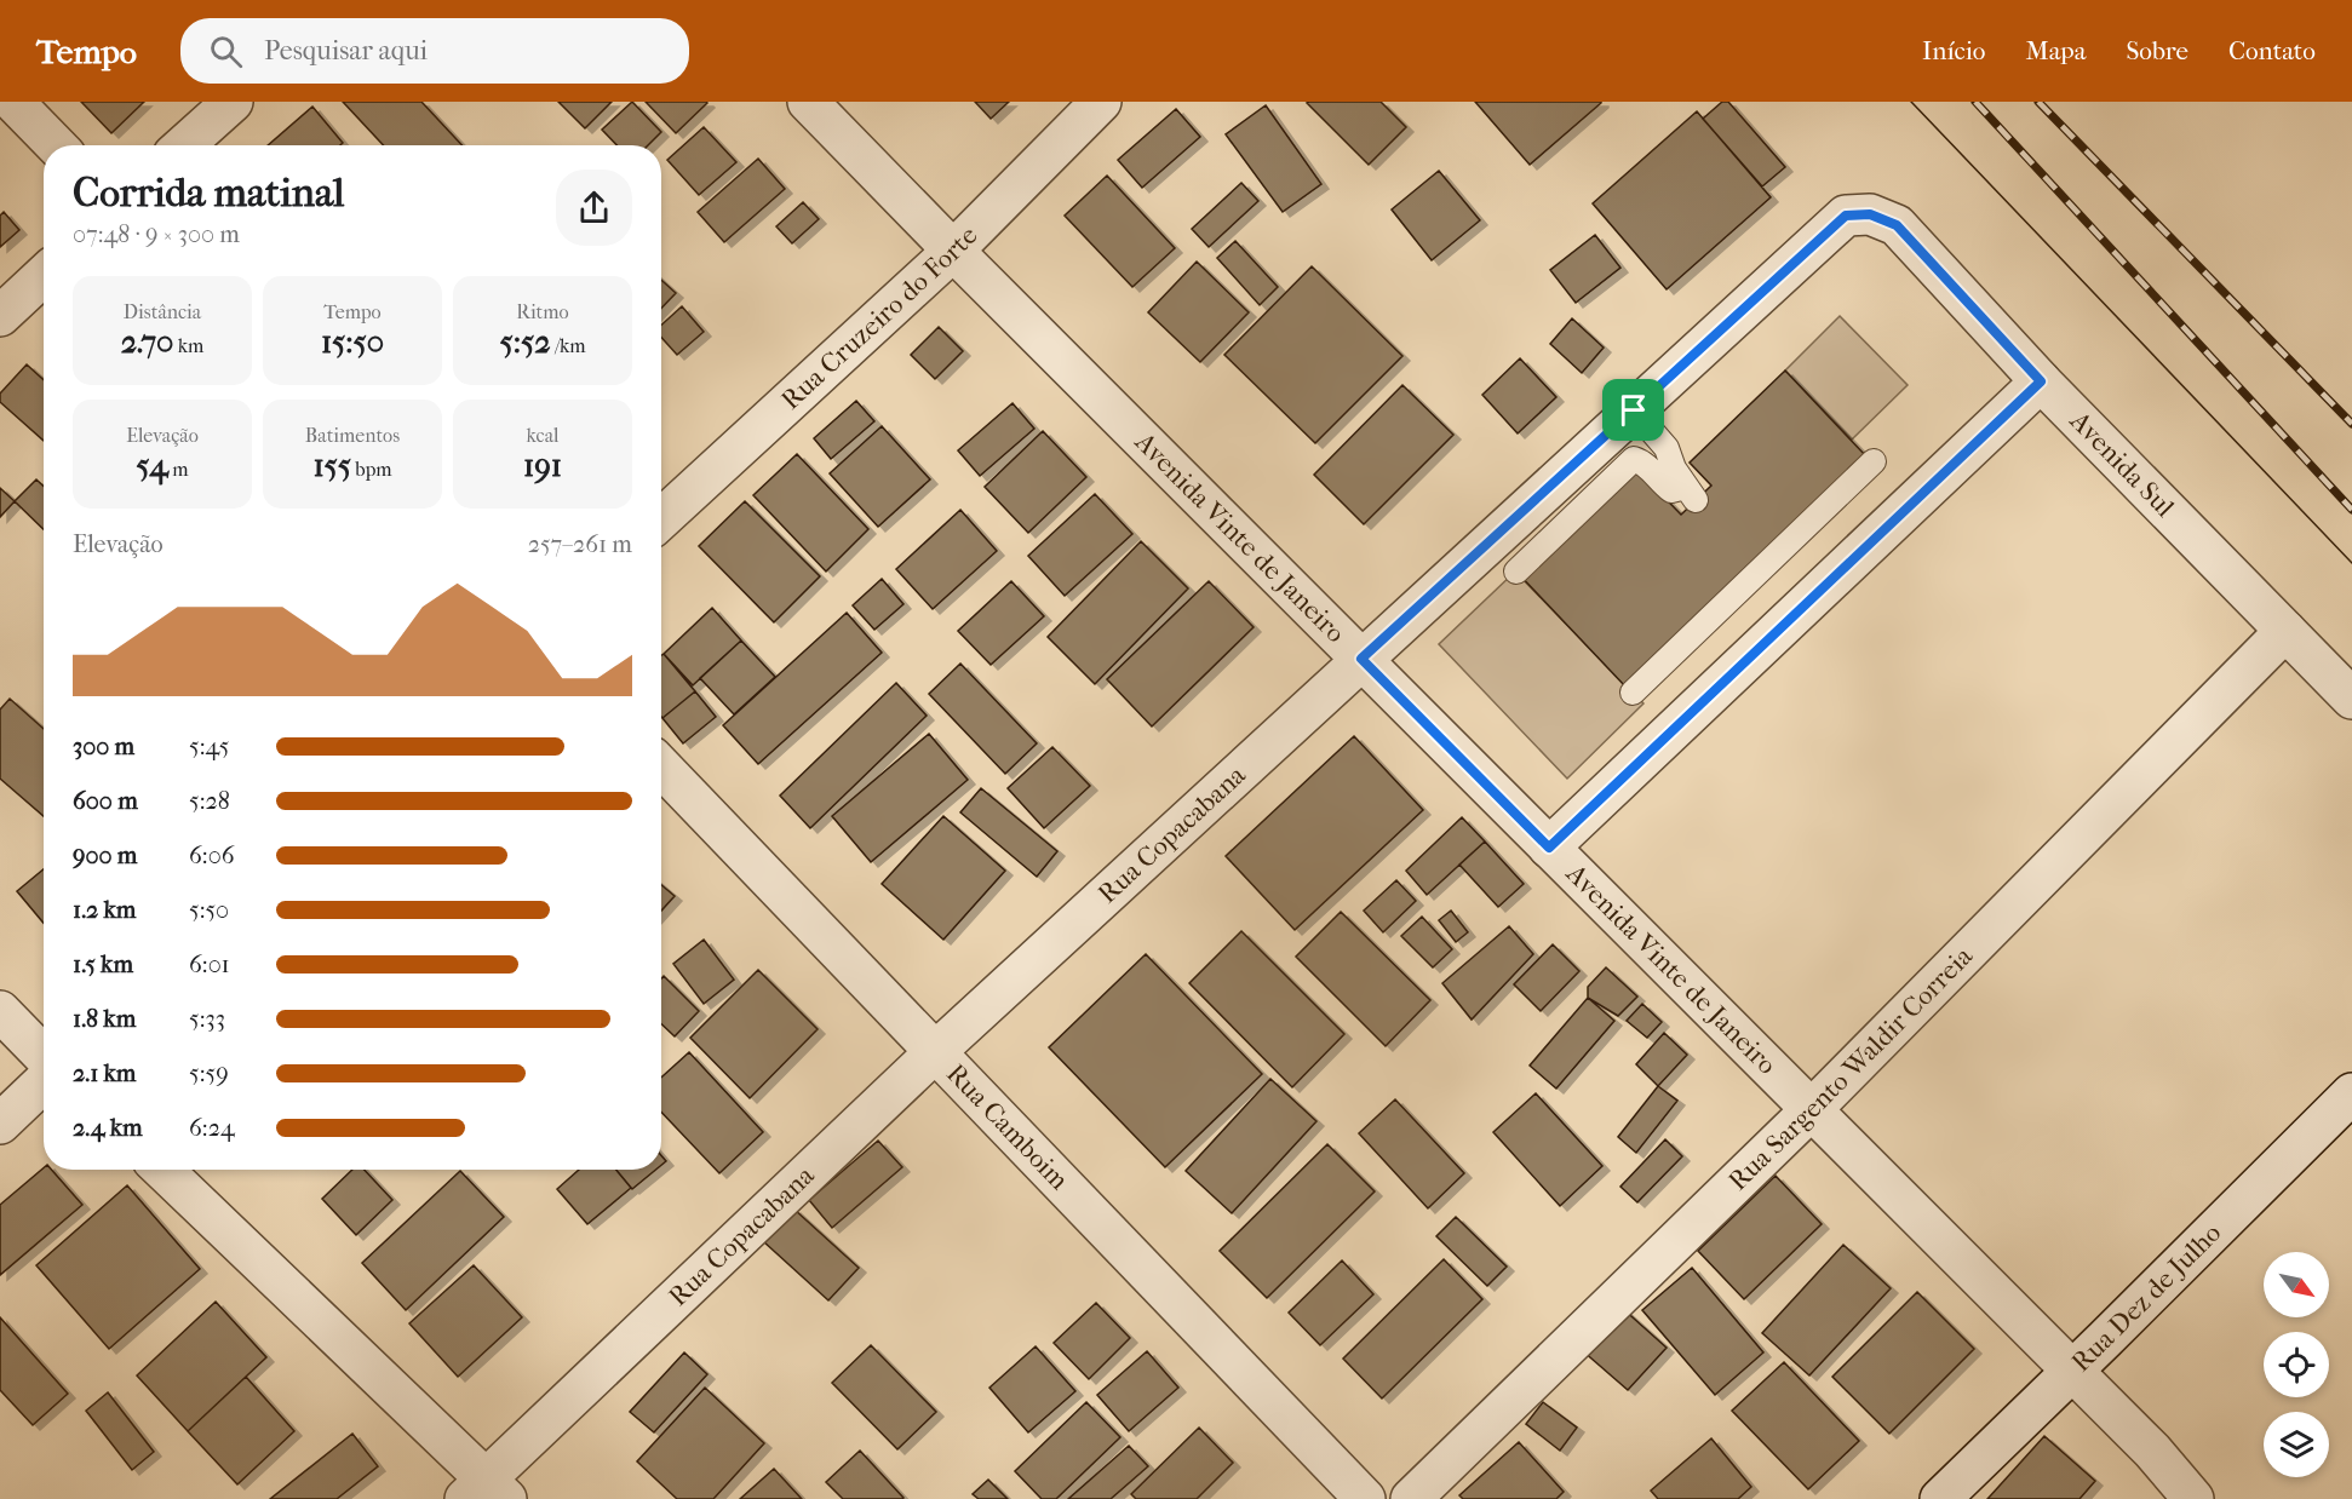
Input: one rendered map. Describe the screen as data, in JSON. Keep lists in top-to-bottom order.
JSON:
{
  "streets": {
    "street": [
      "Rua Cruzeiro do Forte",
      "Avenida Sul",
      "Avenida Vinte de Janeiro",
      "Rua Copacabana",
      "Rua Sargento Waldir Correia",
      "Rua Camboim",
      "Rua Dez de Julho"
    ]
  },
  "crossings": [
    ["Rua Cruzeiro do Forte", "Avenida Vinte de Janeiro"],
    ["Avenida Sul", "Rua Copacabana"],
    ["Avenida Sul", "Rua Sargento Waldir Correia"],
    ["Avenida Vinte de Janeiro", "Rua Copacabana"],
    ["Avenida Vinte de Janeiro", "Rua Sargento Waldir Correia"],
    ["Avenida Vinte de Janeiro", "Rua Dez de Julho"],
    ["Rua Copacabana", "Rua Camboim"]
  ],
  "north": "bottom right",
  "page": {
    "header": "Tempo",
    "search": "Pesquisar aqui",
    "nav": [
      "Início",
      "Mapa",
      "Sobre",
      "Contato"
    ],
    "heading": ["Corrida matinal", "07:48 · 9 × 300 m"],
    "stats": [
      ["Distância", "2.70 km"],
      ["Tempo", "15:50"],
      ["Ritmo", "5:52 /km"],
      ["Elevação", "54 m"],
      ["Batimentos", "155 bpm"],
      ["kcal", "191"]
    ],
    "chart": ["Elevação", "257–261 m"],
    "list": [
      {
        "name": "300 m",
        "note": "5:45"
      },
      {
        "name": "600 m",
        "note": "5:28"
      },
      {
        "name": "900 m",
        "note": "6:06"
      },
      {
        "name": "1.2 km",
        "note": "5:50"
      },
      {
        "name": "1.5 km",
        "note": "6:01"
      },
      {
        "name": "1.8 km",
        "note": "5:33"
      },
      {
        "name": "2.1 km",
        "note": "5:59"
      },
      {
        "name": "2.4 km",
        "note": "6:24"
      }
    ]
  }
}
